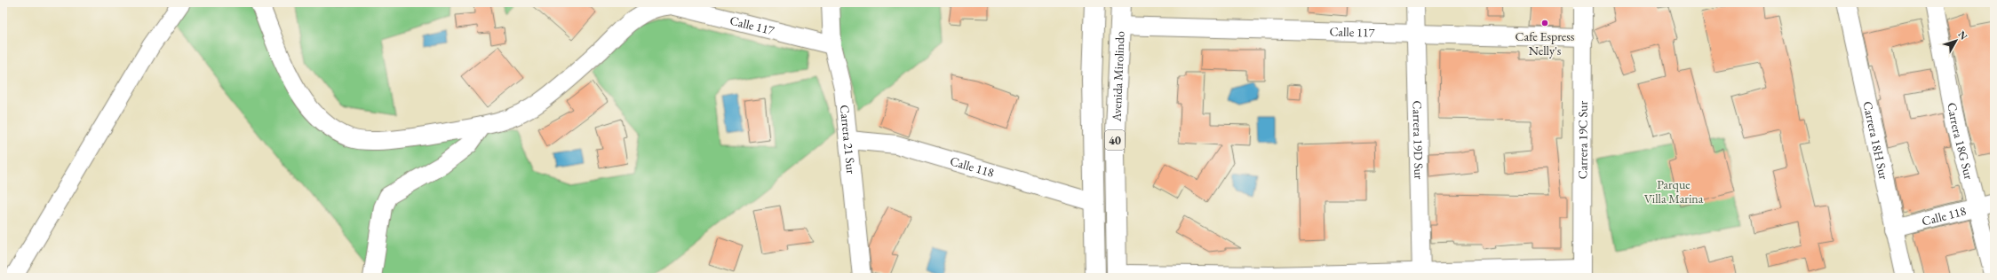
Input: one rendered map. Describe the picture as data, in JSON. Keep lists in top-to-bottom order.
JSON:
{
  "streets": {
    "main road": ["Avenida Mirolindo", "40"],
    "street": [
      "Calle 117",
      "Carrera 21 Sur",
      "Carrera 19D Sur",
      "Carrera 19C Sur",
      "Carrera 18H Sur",
      "Carrera 18G Sur",
      "Calle 118"
    ]
  },
  "crossings": [
    ["Calle 117", "Avenida Mirolindo"],
    ["Calle 117", "Carrera 21 Sur"],
    ["Calle 117", "Carrera 19D Sur"],
    ["Calle 117", "Carrera 19C Sur"],
    ["Avenida Mirolindo", "Calle 118"],
    ["Carrera 21 Sur", "Calle 118"],
    ["Carrera 18H Sur", "Calle 118"],
    ["Carrera 18G Sur", "Calle 118"]
  ],
  "parks": ["Parque Villa Marina"],
  "places": ["Cafe Espress Nelly's"],
  "north": "top right"
}
